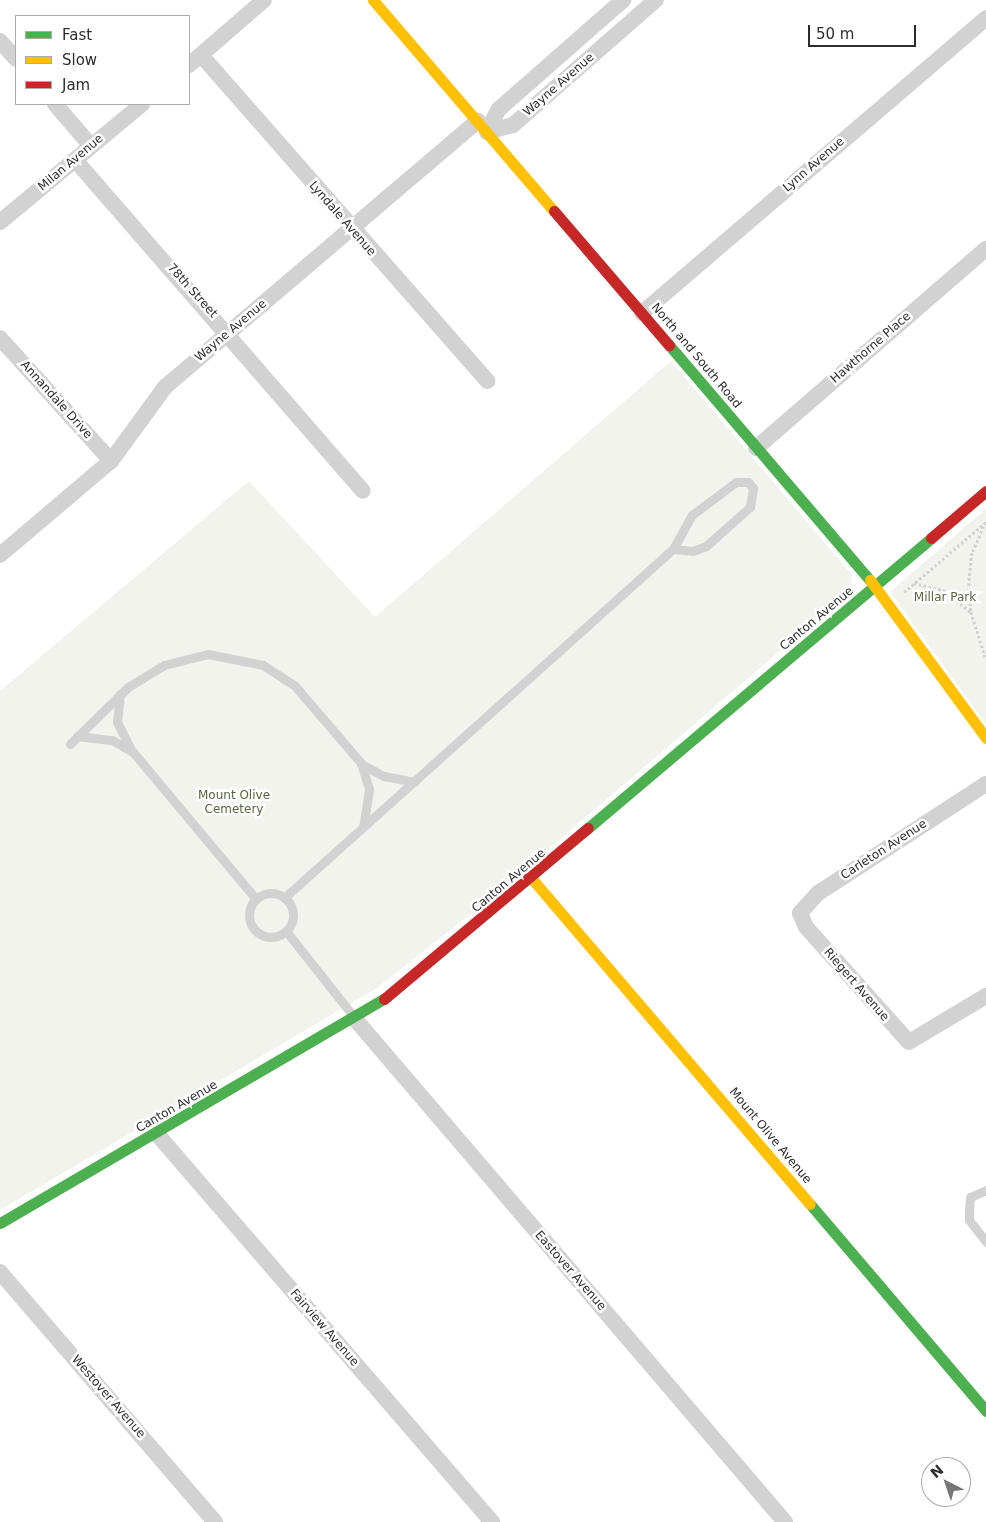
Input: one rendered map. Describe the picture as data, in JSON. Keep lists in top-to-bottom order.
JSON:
{
  "streets": {
    "street": [
      "Wayne Avenue",
      "Milan Avenue",
      "Lynn Avenue",
      "Lyndale Avenue",
      "78th Street",
      "Hawthorne Place",
      "North and South Road",
      "Annandale Drive",
      "Canton Avenue",
      "Carleton Avenue",
      "Riegert Avenue",
      "Mount Olive Avenue",
      "Eastover Avenue",
      "Fairview Avenue",
      "Westover Avenue"
    ]
  },
  "crossings": [
    ["Wayne Avenue", "Lyndale Avenue"],
    ["Wayne Avenue", "78th Street"],
    ["Wayne Avenue", "North and South Road"],
    ["Wayne Avenue", "Annandale Drive"],
    ["Milan Avenue", "78th Street"],
    ["Lynn Avenue", "North and South Road"],
    ["Hawthorne Place", "North and South Road"],
    ["North and South Road", "Canton Avenue"],
    ["Canton Avenue", "Mount Olive Avenue"],
    ["Canton Avenue", "Eastover Avenue"],
    ["Canton Avenue", "Fairview Avenue"],
    ["Carleton Avenue", "Riegert Avenue"]
  ],
  "parks": ["Millar Park", "Mount Olive Cemetery"],
  "legend": ["Fast", "Slow", "Jam"],
  "scale_bar": "50 m",
  "north": "top left"
}
